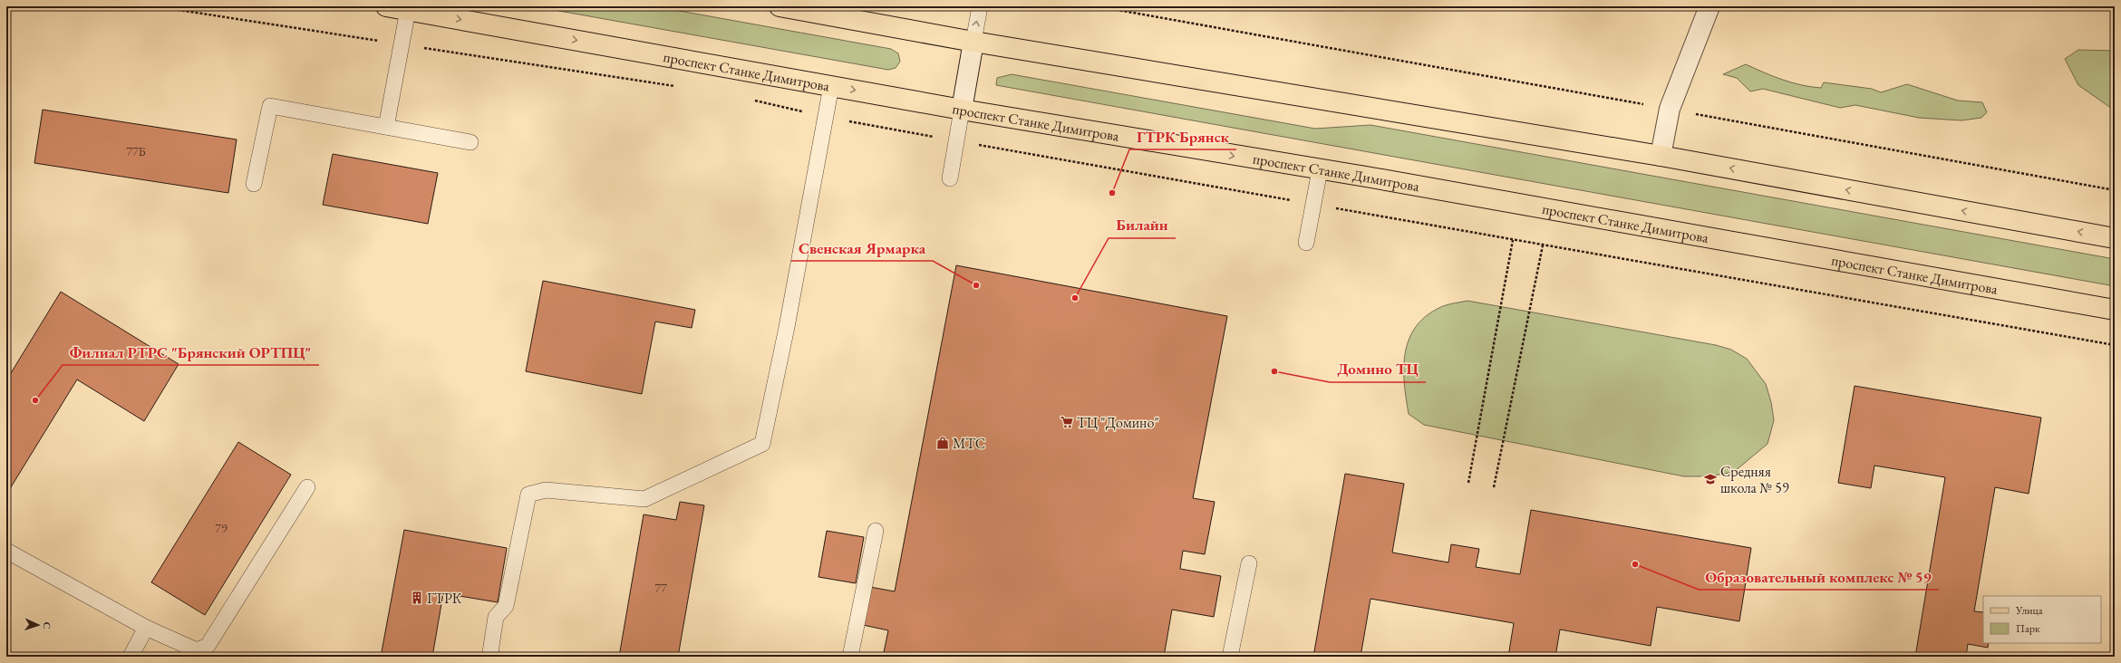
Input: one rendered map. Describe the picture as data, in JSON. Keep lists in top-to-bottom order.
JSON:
{
  "streets": {
    "main road": ["проспект Станке Димитрова"]
  },
  "places": {
    "other": [
      "ГТРК Брянск",
      "Свенская Ярмарка",
      "Билайн",
      "Домино ТЦ",
      "Филиал РТРС \"Брянский ОРТПЦ\"",
      "Образовательный комплекс № 59"
    ],
    "supermarket": ["ТЦ \"Домино\""],
    "shop": ["МТС"],
    "school or university": ["Средняя школа № 59"],
    "building": ["ГТРК"]
  },
  "house_numbers": ["77Б", "79", "77"],
  "legend": ["Улица", "Парк"],
  "north": "right"
}
